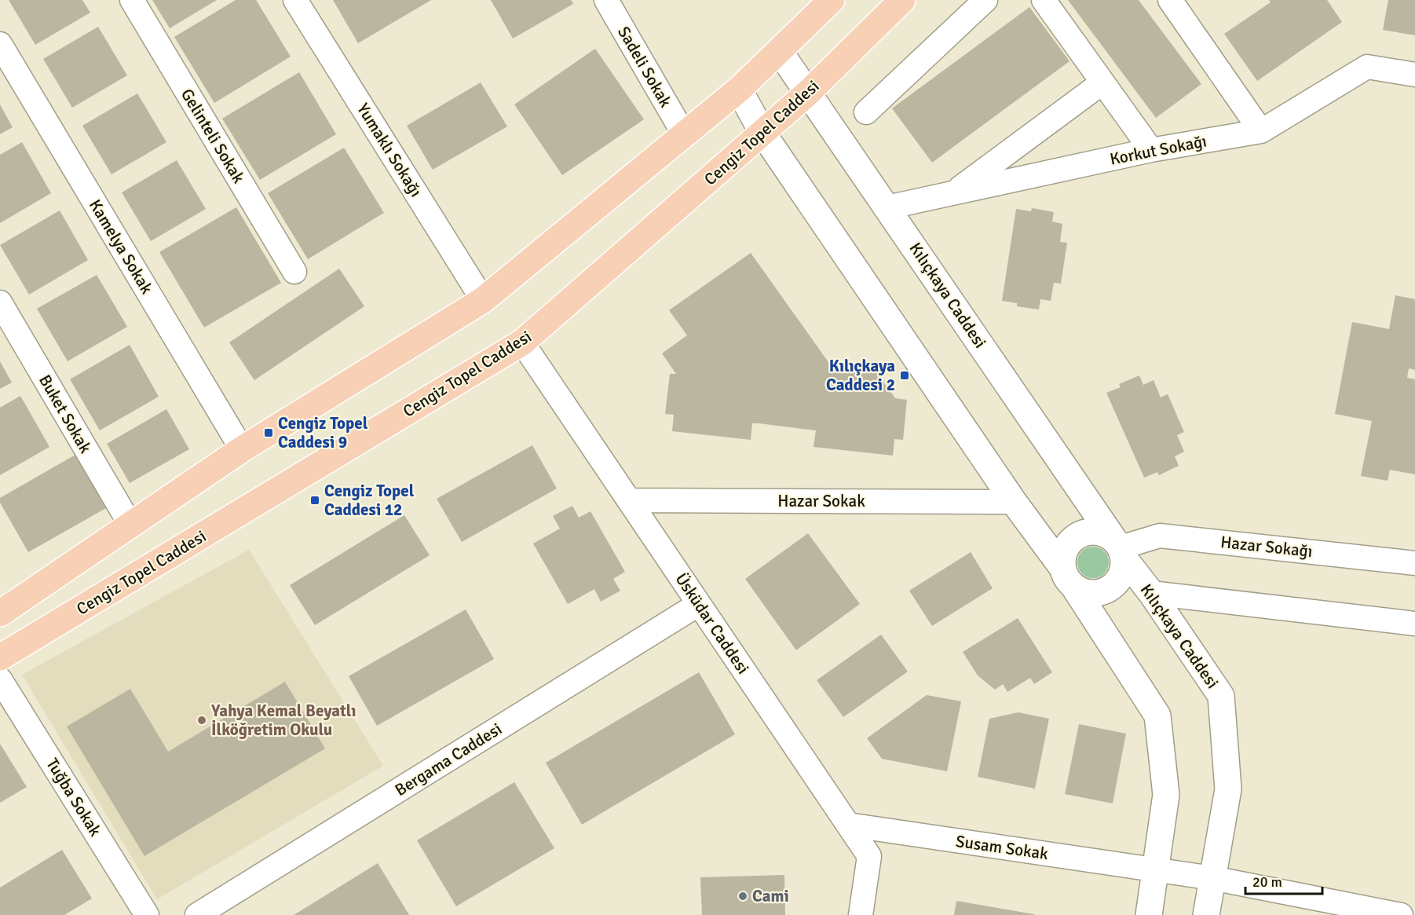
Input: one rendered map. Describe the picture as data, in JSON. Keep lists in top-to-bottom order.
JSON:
{
  "streets": {
    "main road": ["Cengiz Topel Caddesi"],
    "street": [
      "Sadeli Sokak",
      "Gelinteli Sokak",
      "Yumaklı Sokağı",
      "Korkut Sokağı",
      "Kamelya Sokak",
      "Kılıçkaya Caddesi",
      "Buket Sokak",
      "Hazar Sokak",
      "Hazar Sokağı",
      "Üsküdar Caddesi",
      "Bergama Caddesi",
      "Tuğba Sokak",
      "Susam Sokak"
    ]
  },
  "crossings": [
    ["Cengiz Topel Caddesi", "Kılıçkaya Caddesi"],
    ["Cengiz Topel Caddesi", "Üsküdar Caddesi"],
    ["Korkut Sokağı", "Kılıçkaya Caddesi"],
    ["Kılıçkaya Caddesi", "Hazar Sokağı"],
    ["Kılıçkaya Caddesi", "Susam Sokak"],
    ["Hazar Sokak", "Üsküdar Caddesi"],
    ["Üsküdar Caddesi", "Bergama Caddesi"],
    ["Üsküdar Caddesi", "Susam Sokak"]
  ],
  "places": {
    "transit": ["Kılıçkaya Caddesi 2", "Cengiz Topel Caddesi 9", "Cengiz Topel Caddesi 12"],
    "other": ["Yahya Kemal Beyatlı İlköğretim Okulu", "Cami"]
  },
  "scale_bar": "20 m"
}
